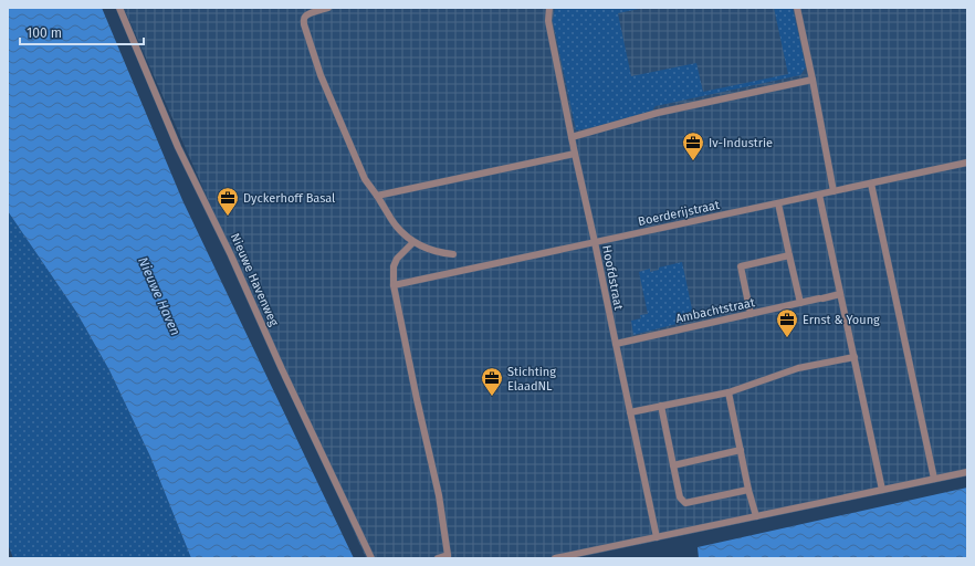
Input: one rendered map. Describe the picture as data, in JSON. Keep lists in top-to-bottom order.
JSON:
{
  "streets": {
    "street": [
      "Boerderijstraat",
      "Hoofdstraat",
      "Nieuwe Havenweg",
      "Ambachtstraat"
    ]
  },
  "crossings": [
    ["Boerderijstraat", "Hoofdstraat"],
    ["Hoofdstraat", "Ambachtstraat"]
  ],
  "water": ["Nieuwe Haven"],
  "places": {
    "office": [
      "Iv-Industrie",
      "Dyckerhoff Basal",
      "Ernst & Young",
      "Stichting ElaadNL"
    ]
  },
  "scale_bar": "100 m"
}
